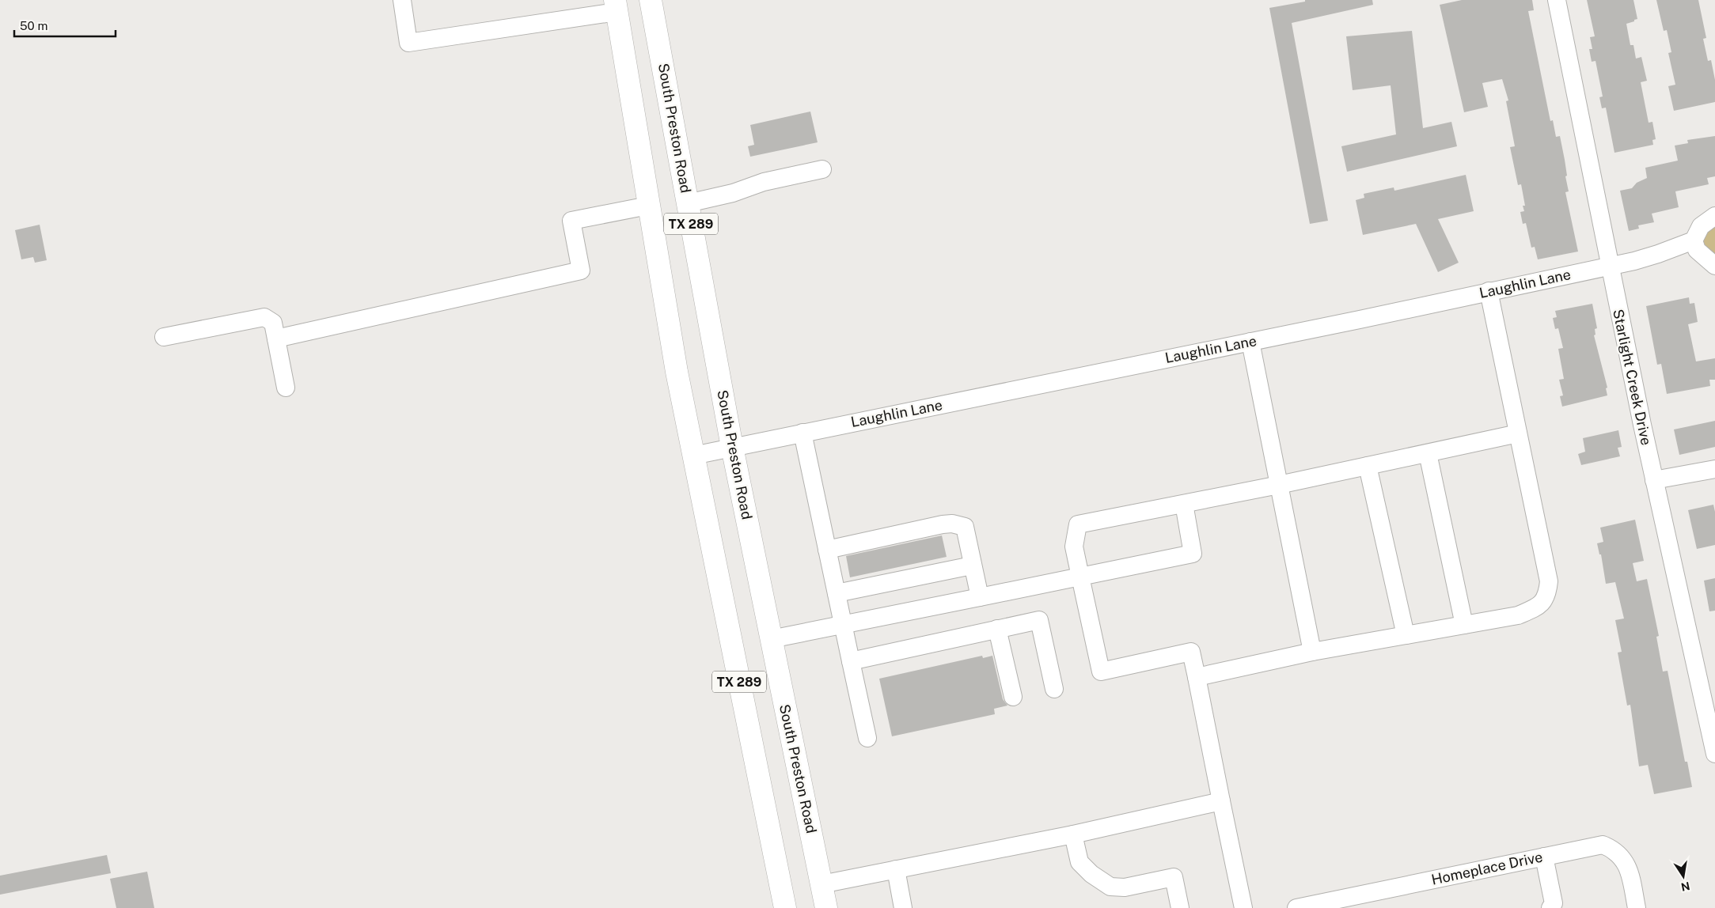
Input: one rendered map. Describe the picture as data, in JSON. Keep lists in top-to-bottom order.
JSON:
{
  "streets": {
    "main road": ["South Preston Road", "TX 289"],
    "street": ["Laughlin Lane", "Starlight Creek Drive", "Homeplace Drive"]
  },
  "crossings": [
    ["South Preston Road", "Laughlin Lane"],
    ["TX 289", "Laughlin Lane"],
    ["Laughlin Lane", "Starlight Creek Drive"]
  ],
  "scale_bar": "50 m",
  "north": "bottom"
}
